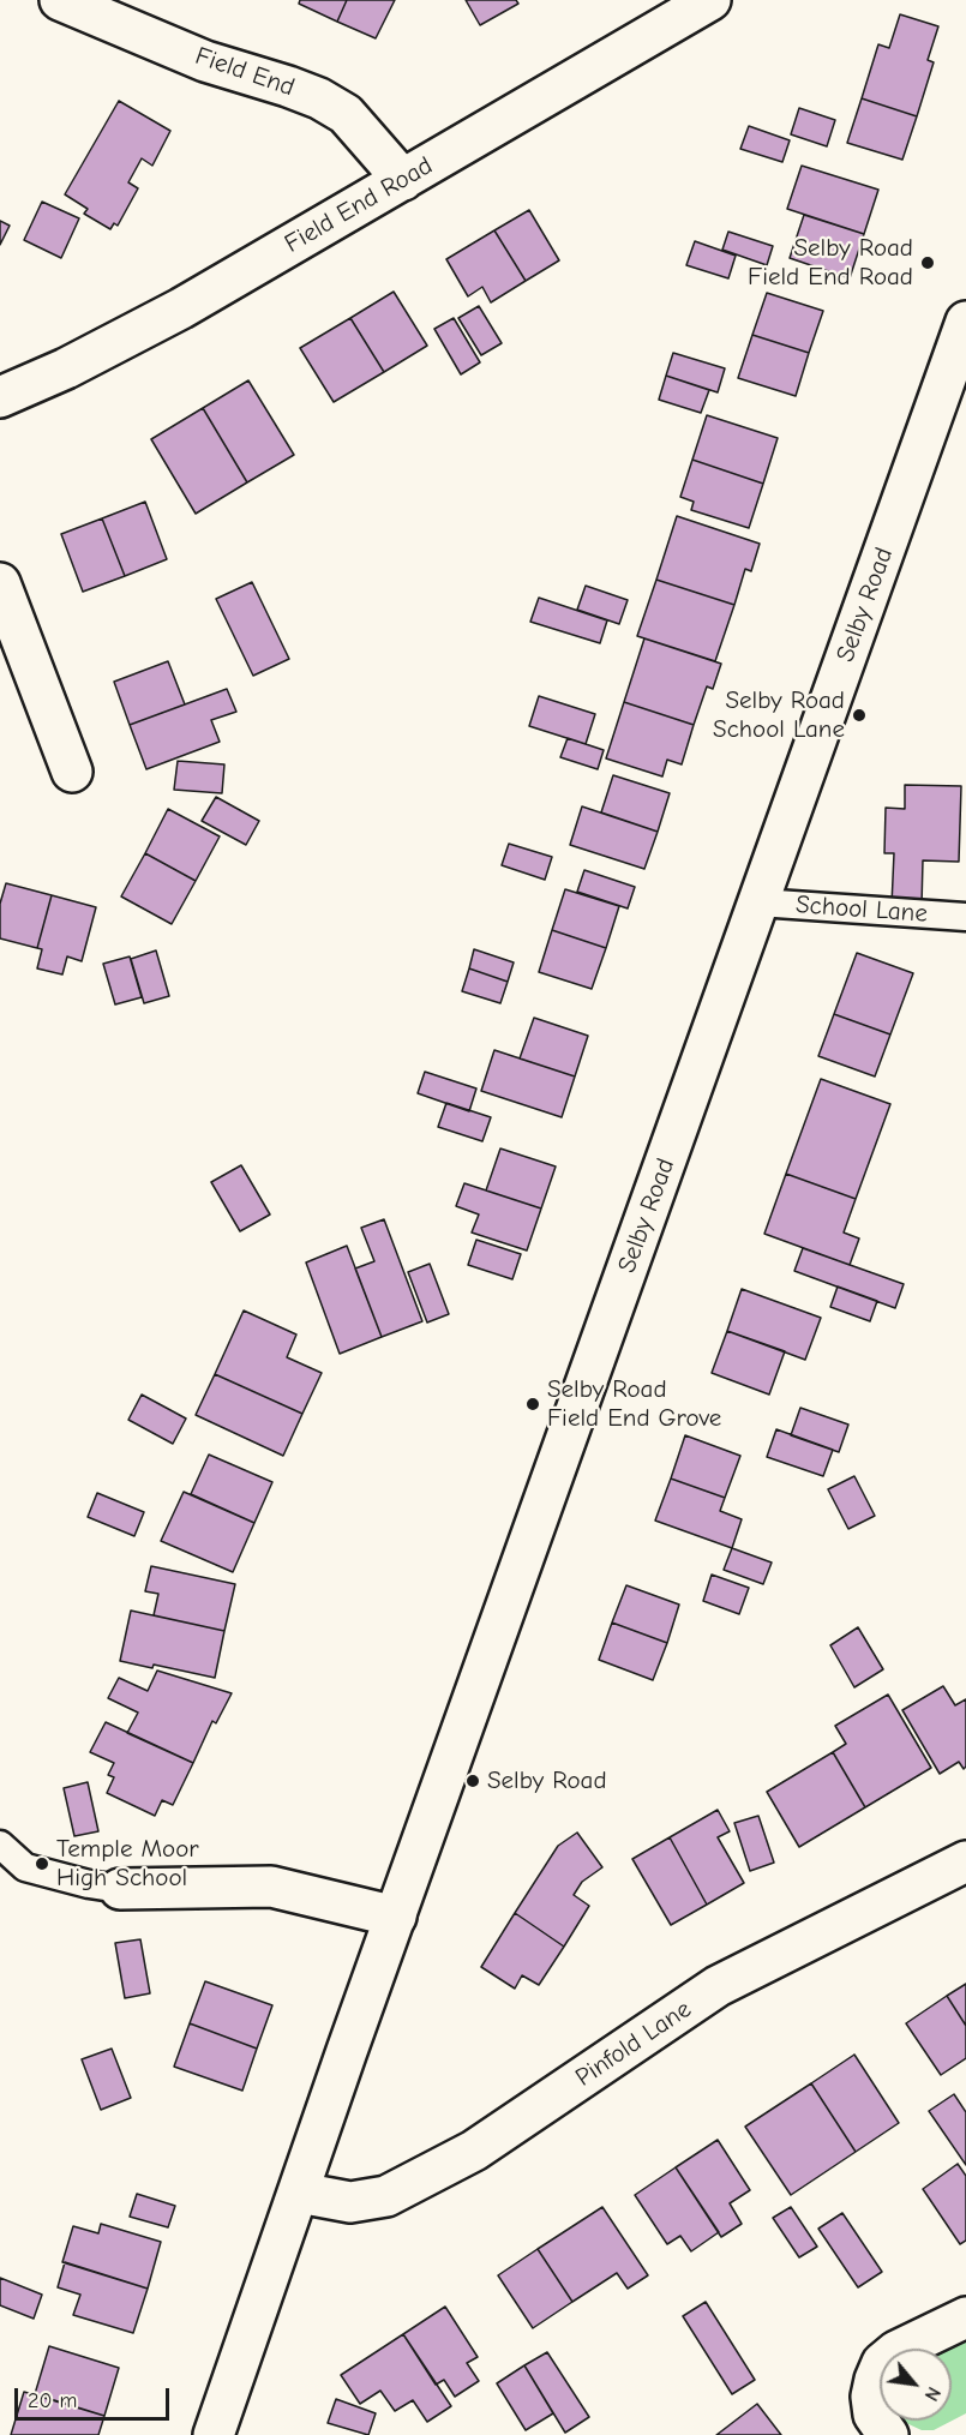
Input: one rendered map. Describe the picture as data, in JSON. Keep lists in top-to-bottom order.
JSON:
{
  "streets": {
    "street": [
      "Field End",
      "Field End Road",
      "Selby Road",
      "Pinfold Lane"
    ],
    "lane": ["School Lane"]
  },
  "crossings": [
    ["Field End", "Field End Road"],
    ["Selby Road", "School Lane"],
    ["Selby Road", "Pinfold Lane"]
  ],
  "places": [
    "Selby Road Field End Road",
    "Selby Road School Lane",
    "Selby Road Field End Grove",
    "Selby Road",
    "Temple Moor High School"
  ],
  "scale_bar": "20 m",
  "north": "bottom right"
}
